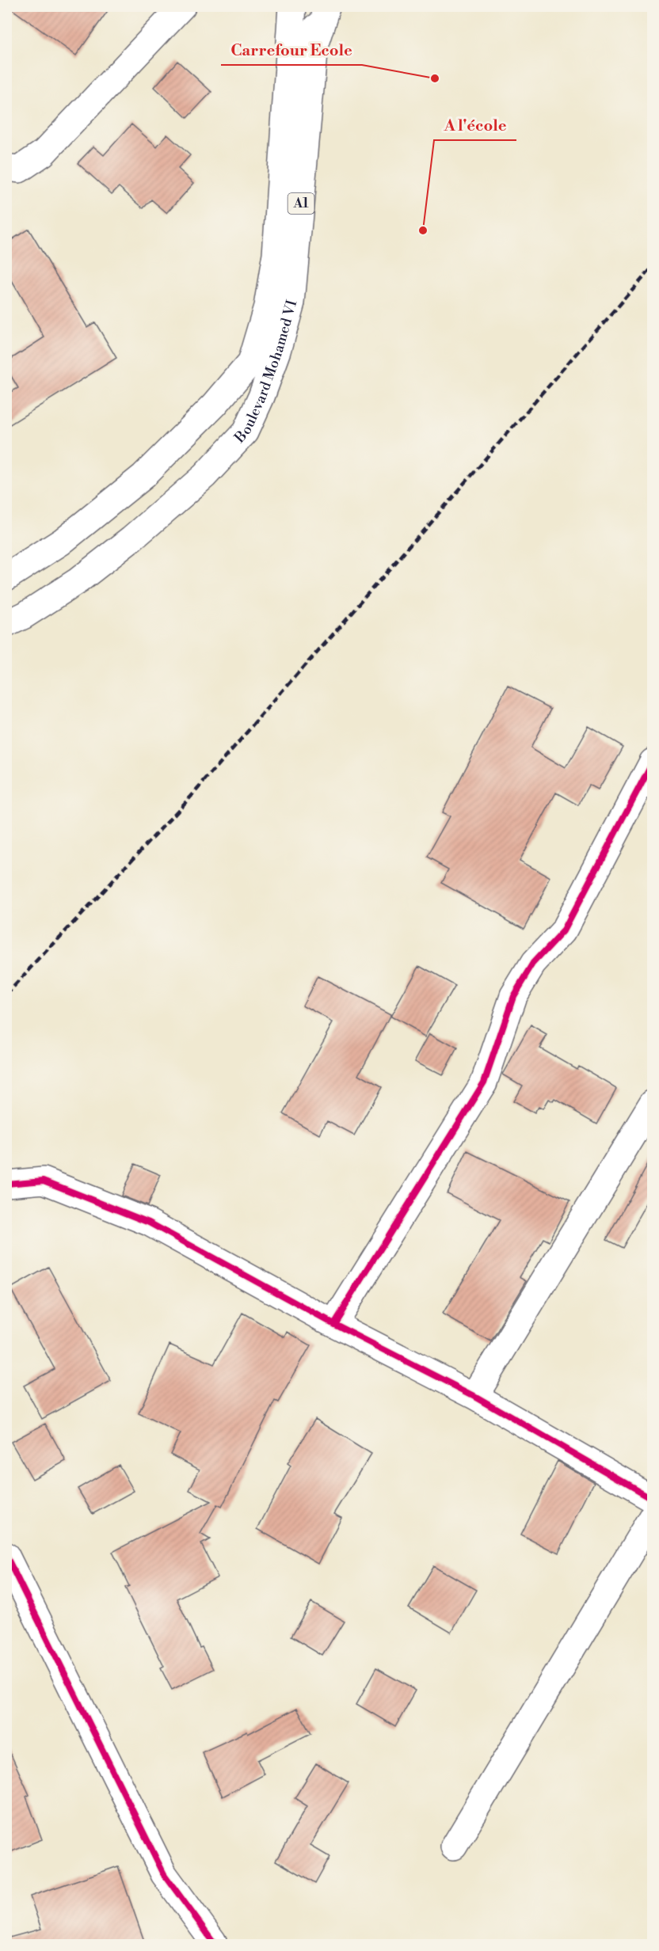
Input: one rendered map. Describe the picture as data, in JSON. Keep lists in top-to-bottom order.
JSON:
{
  "streets": {
    "main road": ["A1", "Boulevard Mohamed VI"]
  },
  "places": ["Carrefour Ecole", "A l'école"]
}
